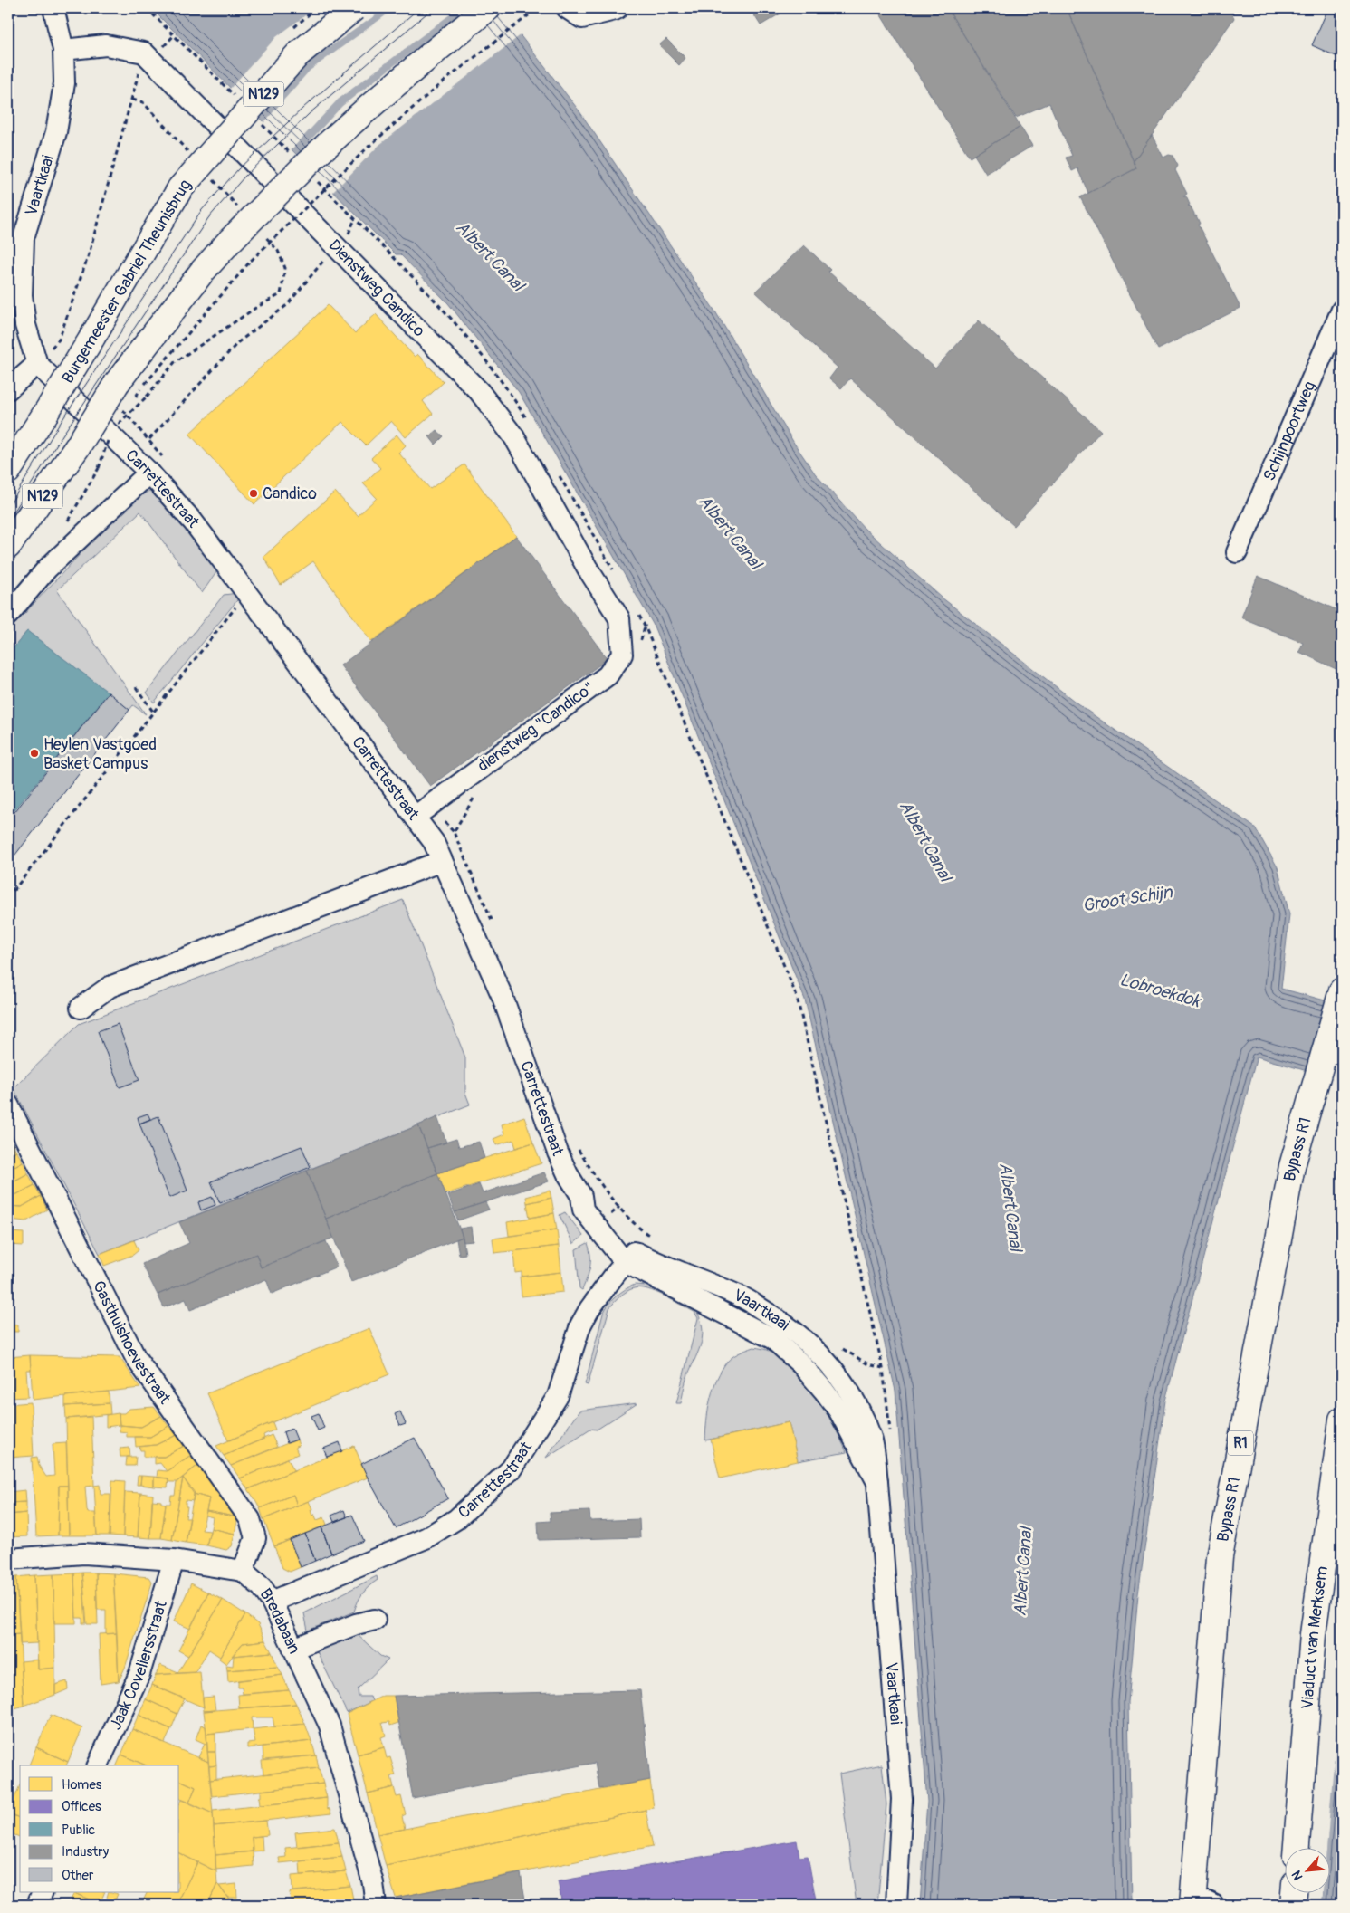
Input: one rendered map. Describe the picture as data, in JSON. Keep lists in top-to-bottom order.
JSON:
{
  "streets": {
    "main road": [
      "N129",
      "Burgemeester Gabriel Theunisbrug",
      "Bypass R1",
      "R1",
      "Viaduct van Merksem"
    ],
    "street": [
      "Vaartkaai",
      "Dienstweg Candico",
      "Schijnpoortweg",
      "Carrettestraat",
      "dienstweg \"Candico\"",
      "Gasthuishoevestraat",
      "Bredabaan",
      "Jaak Coveliersstraat"
    ]
  },
  "crossings": [
    ["Vaartkaai", "Dienstweg Candico"],
    ["Vaartkaai", "Carrettestraat"],
    ["Dienstweg Candico", "dienstweg \"Candico\""],
    ["Carrettestraat", "dienstweg \"Candico\""],
    ["Carrettestraat", "Bredabaan"],
    ["Gasthuishoevestraat", "Bredabaan"],
    ["Bredabaan", "Jaak Coveliersstraat"]
  ],
  "water": ["Albert Canal", "Groot Schijn", "Lobroekdok"],
  "places": ["Candico", "Heylen Vastgoed Basket Campus"],
  "legend": [
    "Homes",
    "Offices",
    "Public",
    "Industry",
    "Other"
  ],
  "north": "bottom left"
}
